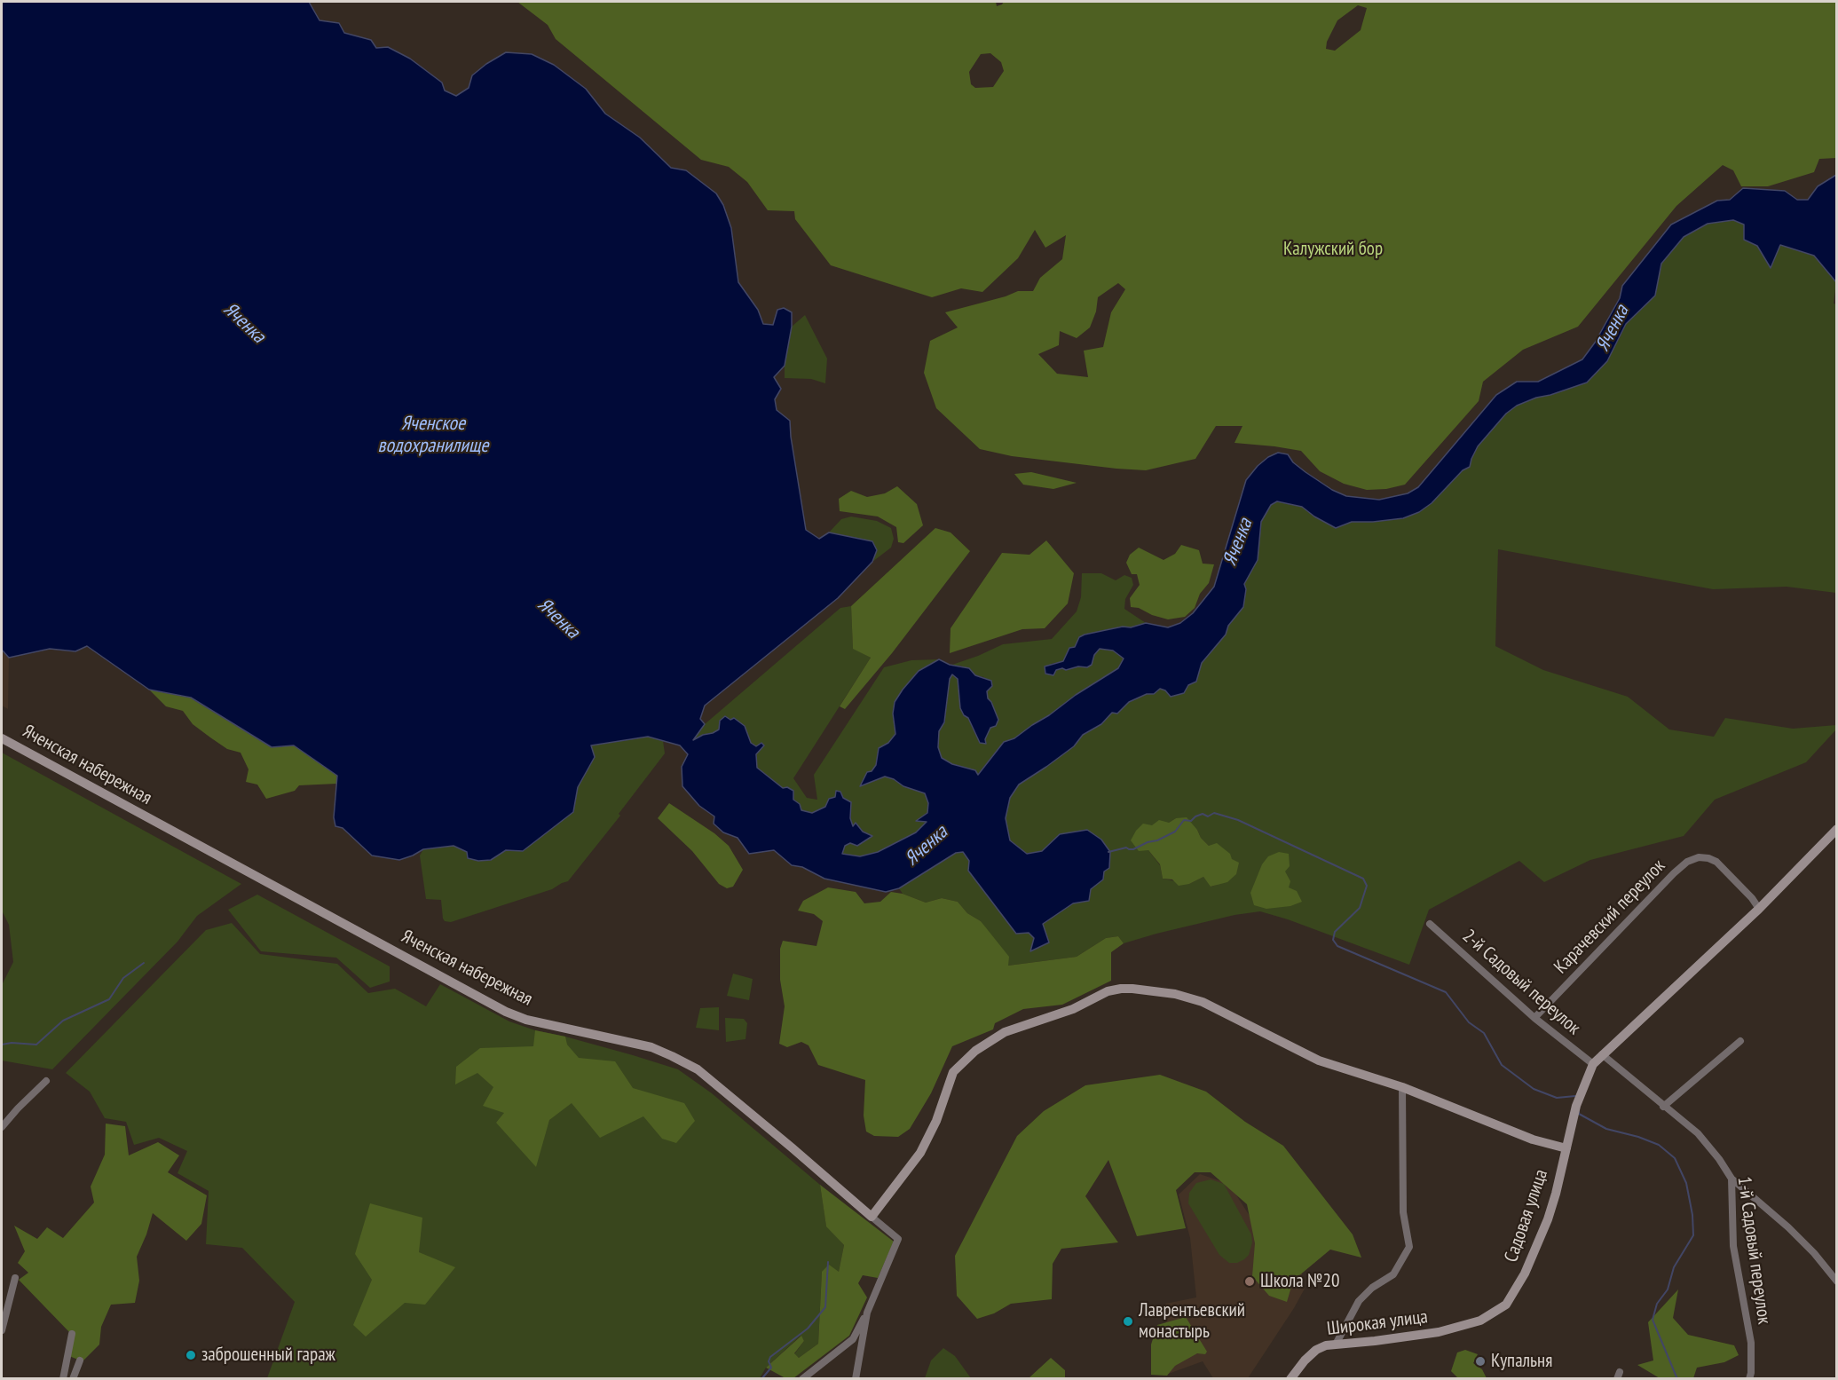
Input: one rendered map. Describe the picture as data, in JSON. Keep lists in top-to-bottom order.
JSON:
{
  "streets": {
    "street": [
      "Яченская набережная",
      "Карачевский переулок",
      "2-й Садовый переулок",
      "Садовая улица",
      "1-й Садовый переулок",
      "Широкая улица"
    ]
  },
  "crossings": [
    ["Карачевский переулок", "2-й Садовый переулок"],
    ["2-й Садовый переулок", "Садовая улица"],
    ["Садовая улица", "Широкая улица"]
  ],
  "water": ["Яченка", "Яченское водохранилище"],
  "parks": ["Калужский бор"],
  "places": [
    "Школа №20",
    "Лаврентьевский монастырь",
    "заброшенный гараж",
    "Купальня"
  ]
}
